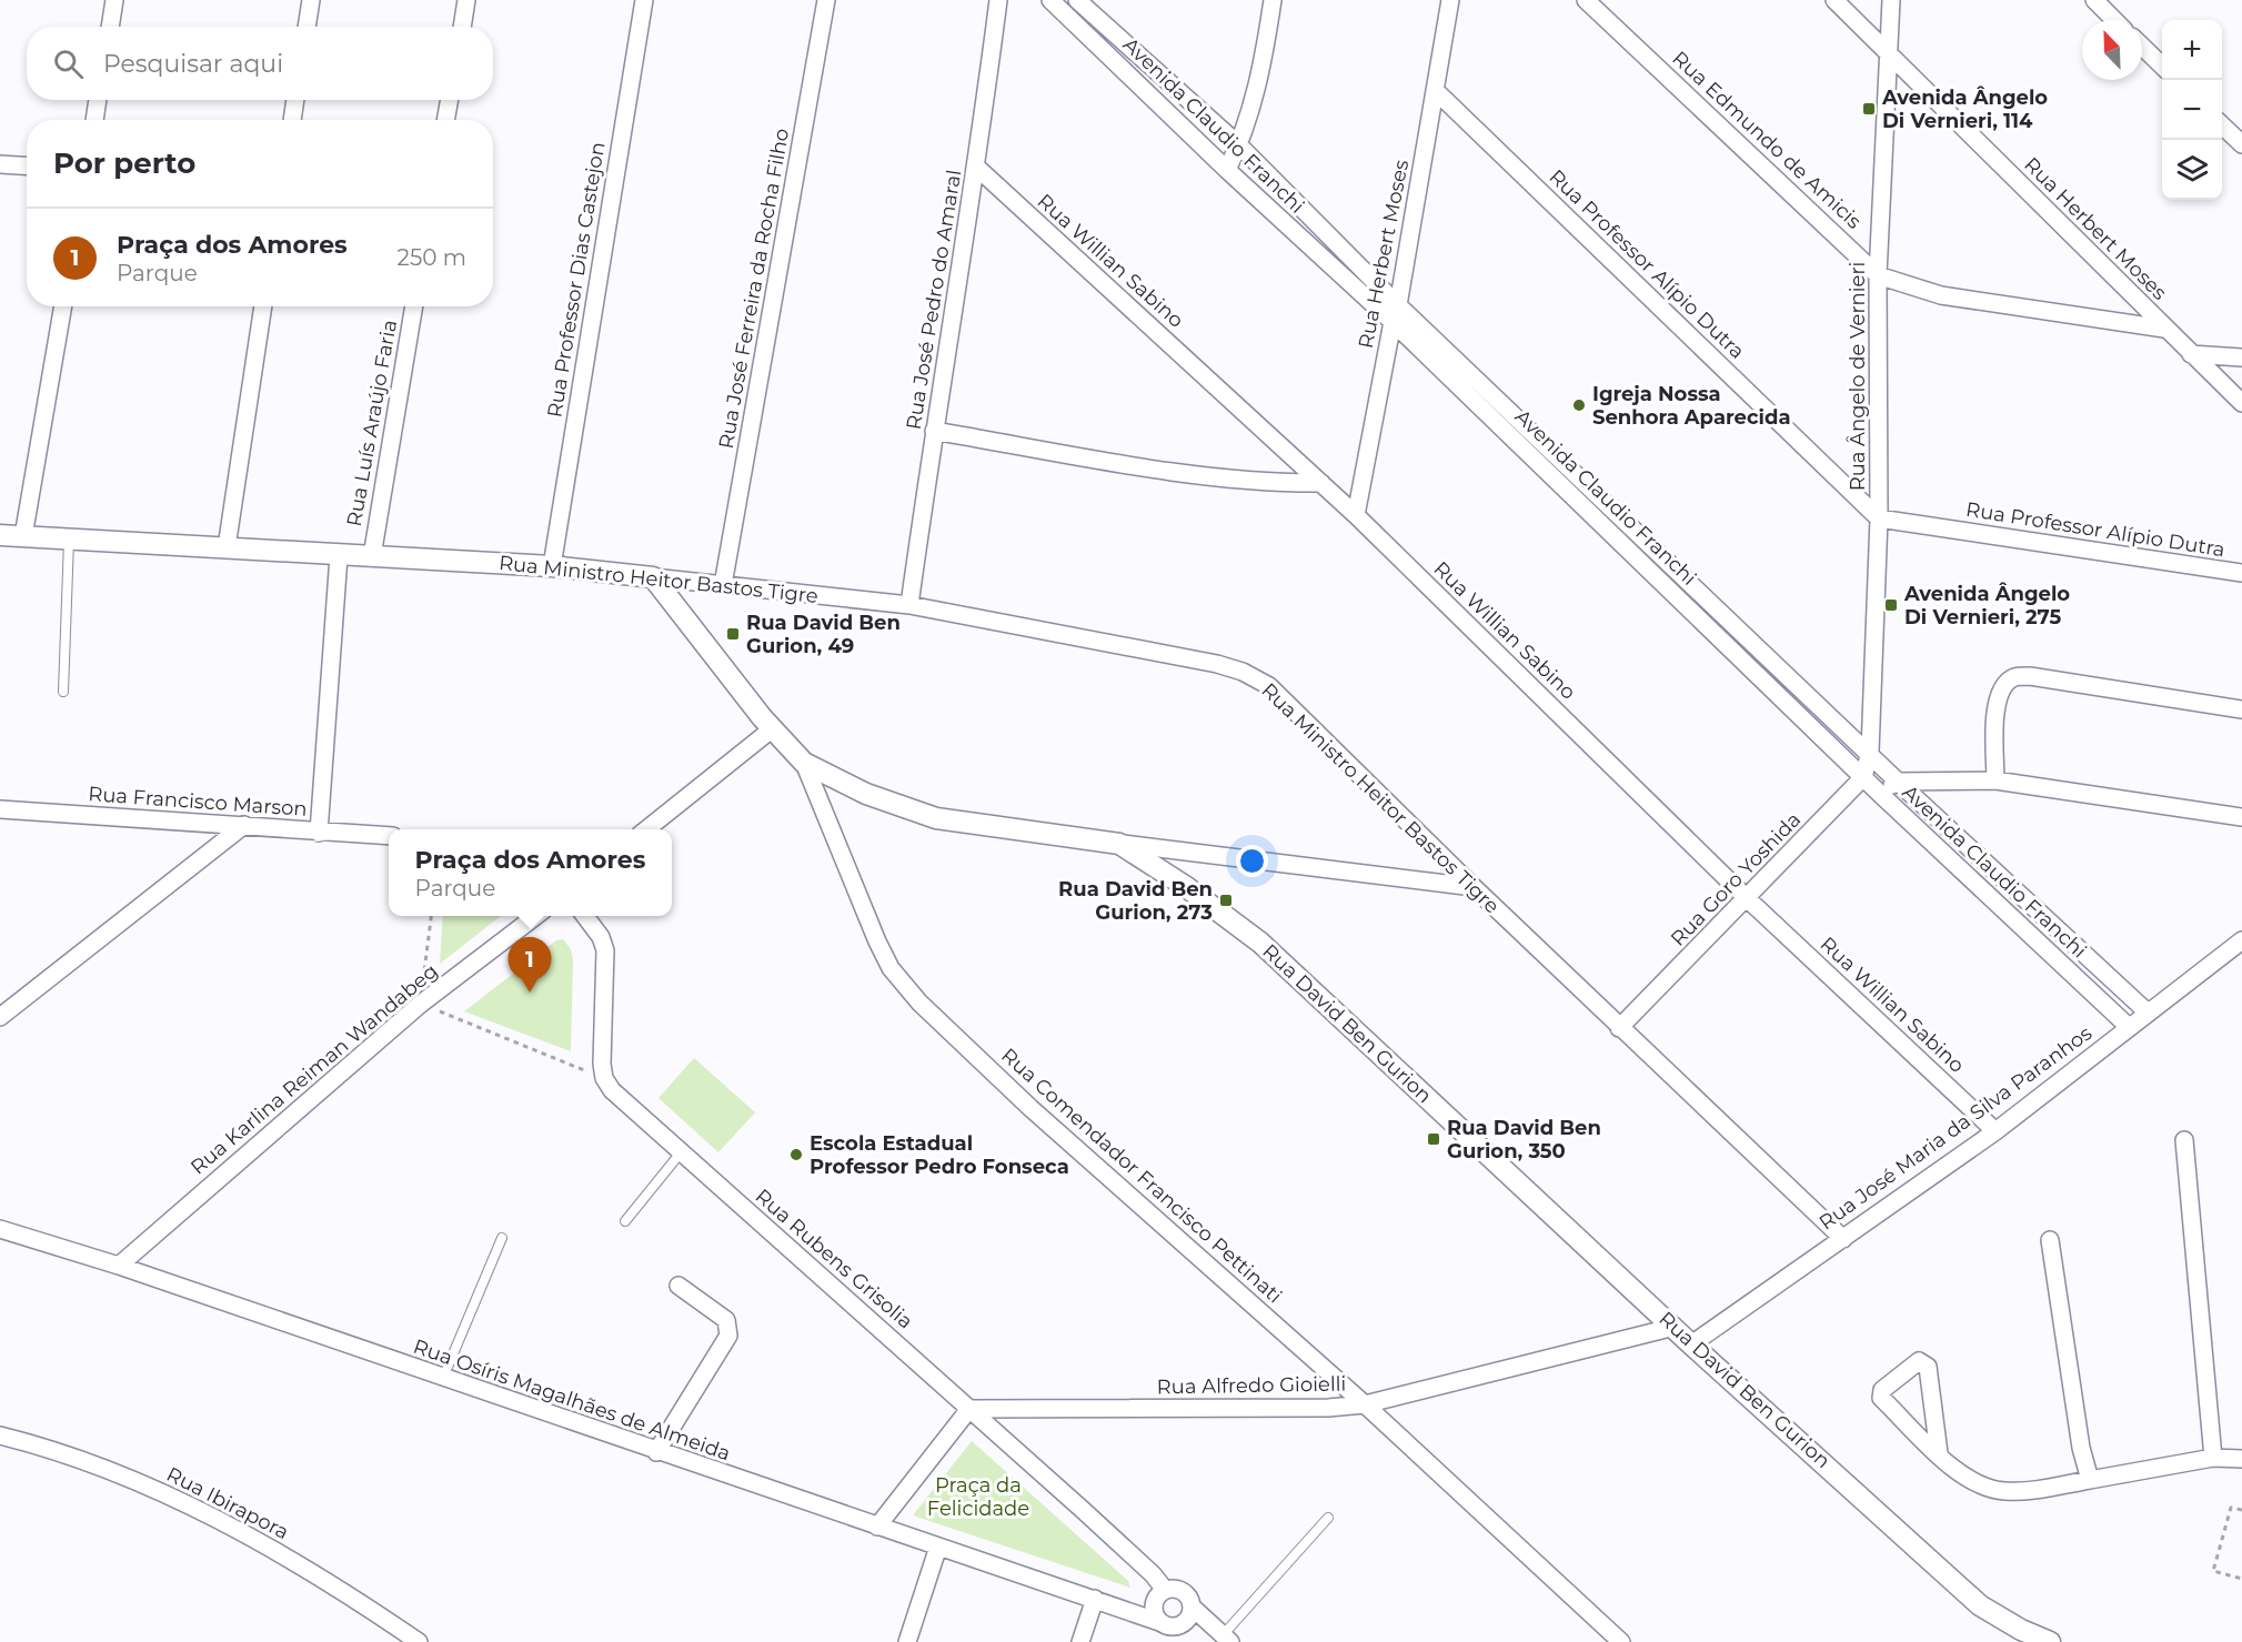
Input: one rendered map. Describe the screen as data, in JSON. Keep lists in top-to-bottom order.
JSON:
{
  "streets": {
    "street": [
      "Avenida Claudio Franchi",
      "Rua Edmundo de Amicis",
      "Rua Herbert Moses",
      "Rua Willian Sabino",
      "Rua Professor Alípio Dutra",
      "Rua Professor Dias Castejon",
      "Rua José Ferreira da Rocha Filho",
      "Rua José Pedro do Amaral",
      "Rua Ângelo de Vernieri",
      "Rua Luís Araújo Faria",
      "Rua Ministro Heitor Bastos Tigre",
      "Rua Francisco Marson",
      "Rua Goro Yoshida",
      "Rua David Ben Gurion",
      "Rua Karlina Reiman Wandabeg",
      "Rua José Maria da Silva Paranhos",
      "Rua Comendador Francisco Pettinati",
      "Rua Rubens Grisolia",
      "Rua Alfredo Gioielli",
      "Rua Osíris Magalhães de Almeida",
      "Rua Ibirapora"
    ]
  },
  "crossings": [
    ["Avenida Claudio Franchi", "Rua Herbert Moses"],
    ["Avenida Claudio Franchi", "Rua Ângelo de Vernieri"],
    ["Avenida Claudio Franchi", "Rua Goro Yoshida"],
    ["Avenida Claudio Franchi", "Rua José Maria da Silva Paranhos"],
    ["Rua Edmundo de Amicis", "Rua Herbert Moses"],
    ["Rua Edmundo de Amicis", "Rua Ângelo de Vernieri"],
    ["Rua Herbert Moses", "Rua Willian Sabino"],
    ["Rua Herbert Moses", "Rua Professor Alípio Dutra"],
    ["Rua Herbert Moses", "Rua Ângelo de Vernieri"],
    ["Rua Willian Sabino", "Rua José Pedro do Amaral"],
    ["Rua Willian Sabino", "Rua Goro Yoshida"],
    ["Rua Willian Sabino", "Rua José Maria da Silva Paranhos"],
    ["Rua Professor Alípio Dutra", "Rua Ângelo de Vernieri"],
    ["Rua Professor Dias Castejon", "Rua Ministro Heitor Bastos Tigre"],
    ["Rua José Ferreira da Rocha Filho", "Rua Ministro Heitor Bastos Tigre"],
    ["Rua José Pedro do Amaral", "Rua Ministro Heitor Bastos Tigre"],
    ["Rua Luís Araújo Faria", "Rua Ministro Heitor Bastos Tigre"],
    ["Rua Ministro Heitor Bastos Tigre", "Rua Goro Yoshida"],
    ["Rua Ministro Heitor Bastos Tigre", "Rua David Ben Gurion"],
    ["Rua Ministro Heitor Bastos Tigre", "Rua José Maria da Silva Paranhos"],
    ["Rua David Ben Gurion", "Rua José Maria da Silva Paranhos"],
    ["Rua David Ben Gurion", "Rua Comendador Francisco Pettinati"],
    ["Rua David Ben Gurion", "Rua Alfredo Gioielli"],
    ["Rua Karlina Reiman Wandabeg", "Rua Osíris Magalhães de Almeida"],
    ["Rua Comendador Francisco Pettinati", "Rua Alfredo Gioielli"],
    ["Rua Rubens Grisolia", "Rua Alfredo Gioielli"],
    ["Rua Rubens Grisolia", "Rua Osíris Magalhães de Almeida"]
  ],
  "parks": ["Praça da Felicidade"],
  "places": {
    "transit": [
      "Avenida Ângelo Di Vernieri, 114",
      "Avenida Ângelo Di Vernieri, 275",
      "Rua David Ben Gurion, 49",
      "Rua David Ben Gurion, 273",
      "Rua David Ben Gurion, 350"
    ],
    "other": ["Igreja Nossa Senhora Aparecida", "Escola Estadual Professor Pedro Fonseca"]
  },
  "north": "top left",
  "page": {
    "map_buttons": ["+", "−"],
    "search": "Pesquisar aqui",
    "heading": "Por perto",
    "list": [
      {
        "mark": "1",
        "name": "Praça dos Amores",
        "note": "Parque",
        "value": "250 m"
      }
    ],
    "popup": ["Praça dos Amores", "Parque"],
    "pins": "1"
  }
}
